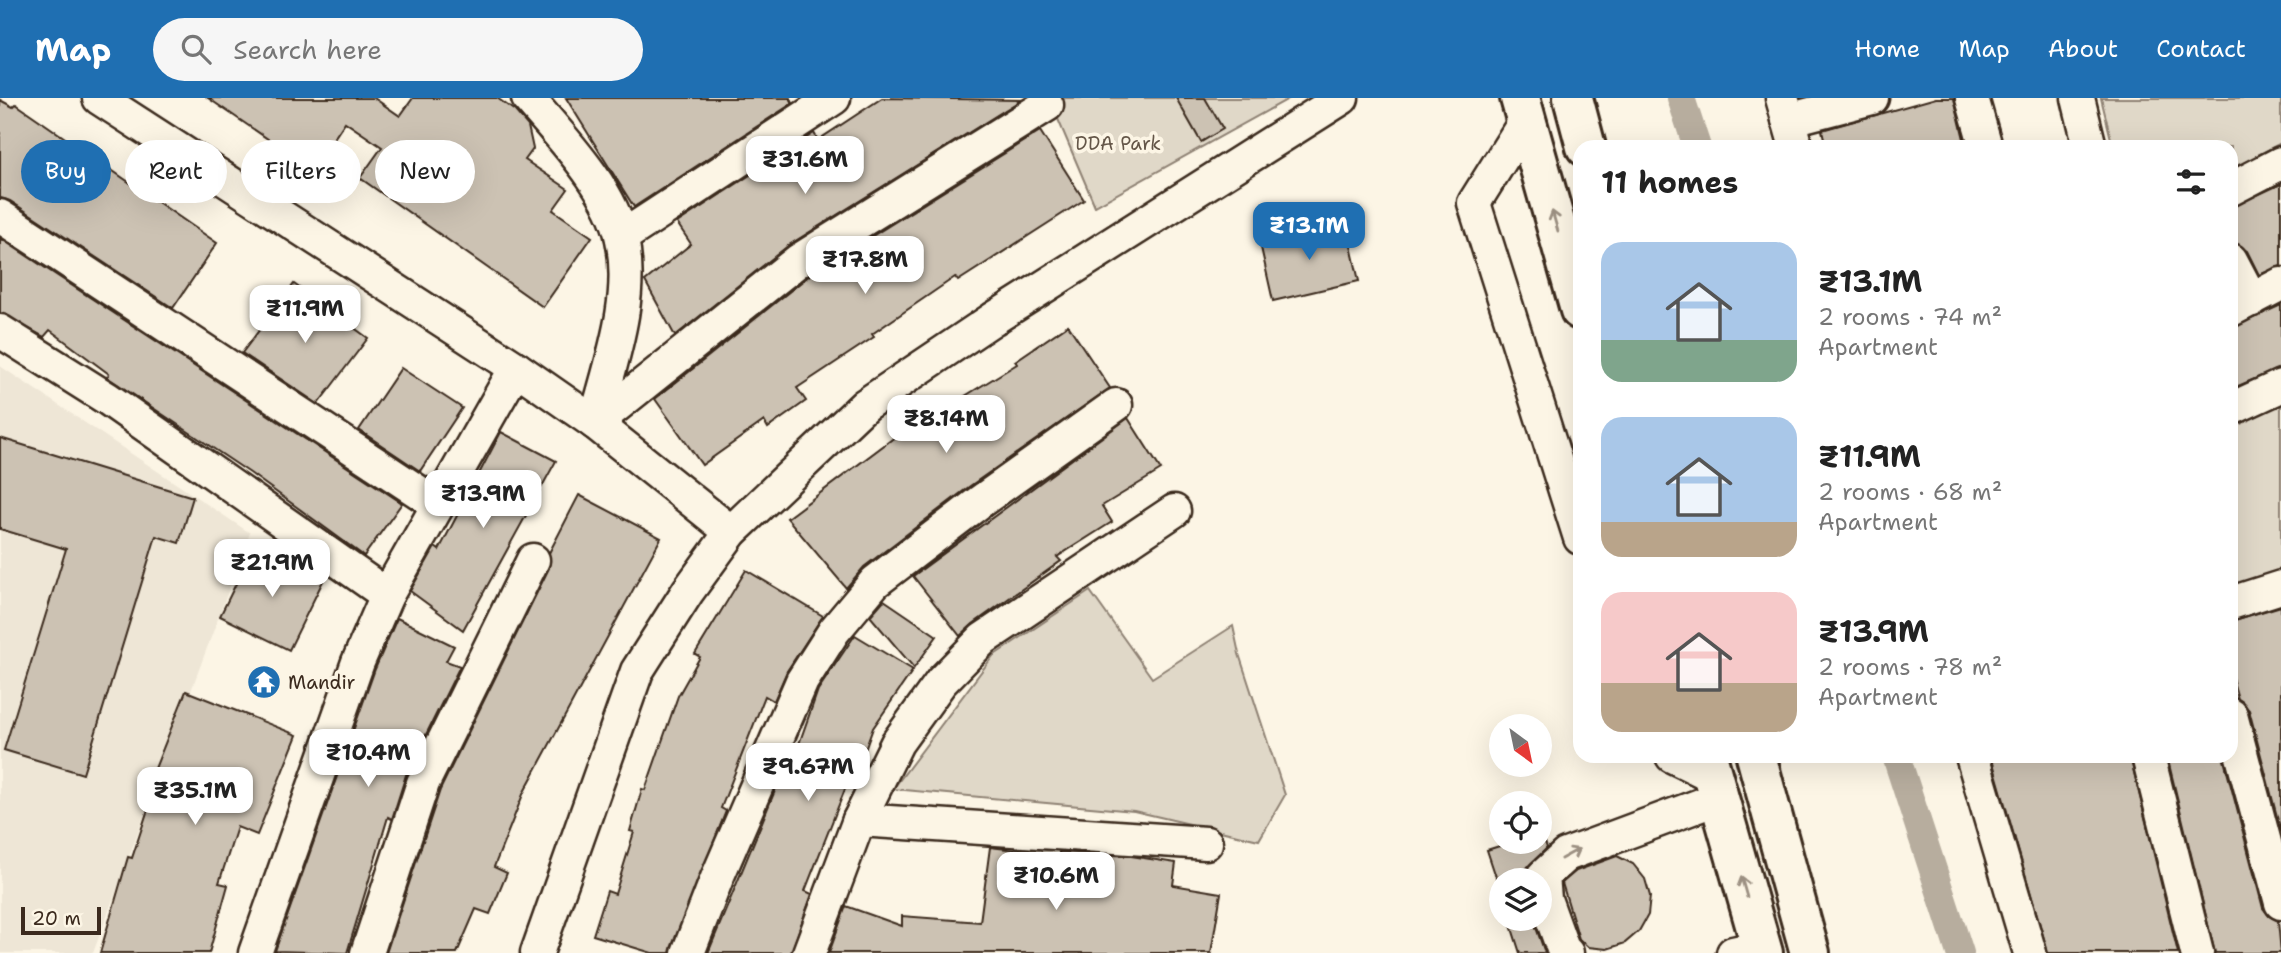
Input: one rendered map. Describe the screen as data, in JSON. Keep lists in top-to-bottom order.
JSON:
{
  "parks": ["DDA Park"],
  "places": {
    "temple": ["Mandir"]
  },
  "scale_bar": "20 m",
  "north": "bottom right",
  "page": {
    "header": "Map",
    "search": "Search here",
    "nav": [
      "Home",
      "Map",
      "About",
      "Contact"
    ],
    "price": [
      "₹31.6M",
      "₹13.1M",
      "₹17.8M",
      "₹11.9M",
      "₹8.14M",
      "₹13.9M",
      "₹21.9M",
      "₹10.4M",
      "₹9.67M",
      "₹35.1M",
      "₹10.6M"
    ],
    "chip": [
      "Buy",
      "Rent",
      "Filters",
      "New"
    ],
    "heading": "11 homes",
    "list": [
      {
        "name": "₹13.1M",
        "note": "2 rooms · 74 m² · Apartment"
      },
      {
        "name": "₹11.9M",
        "note": "2 rooms · 68 m² · Apartment"
      },
      {
        "name": "₹13.9M",
        "note": "2 rooms · 78 m² · Apartment"
      }
    ],
    "scale": "20 m"
  }
}
